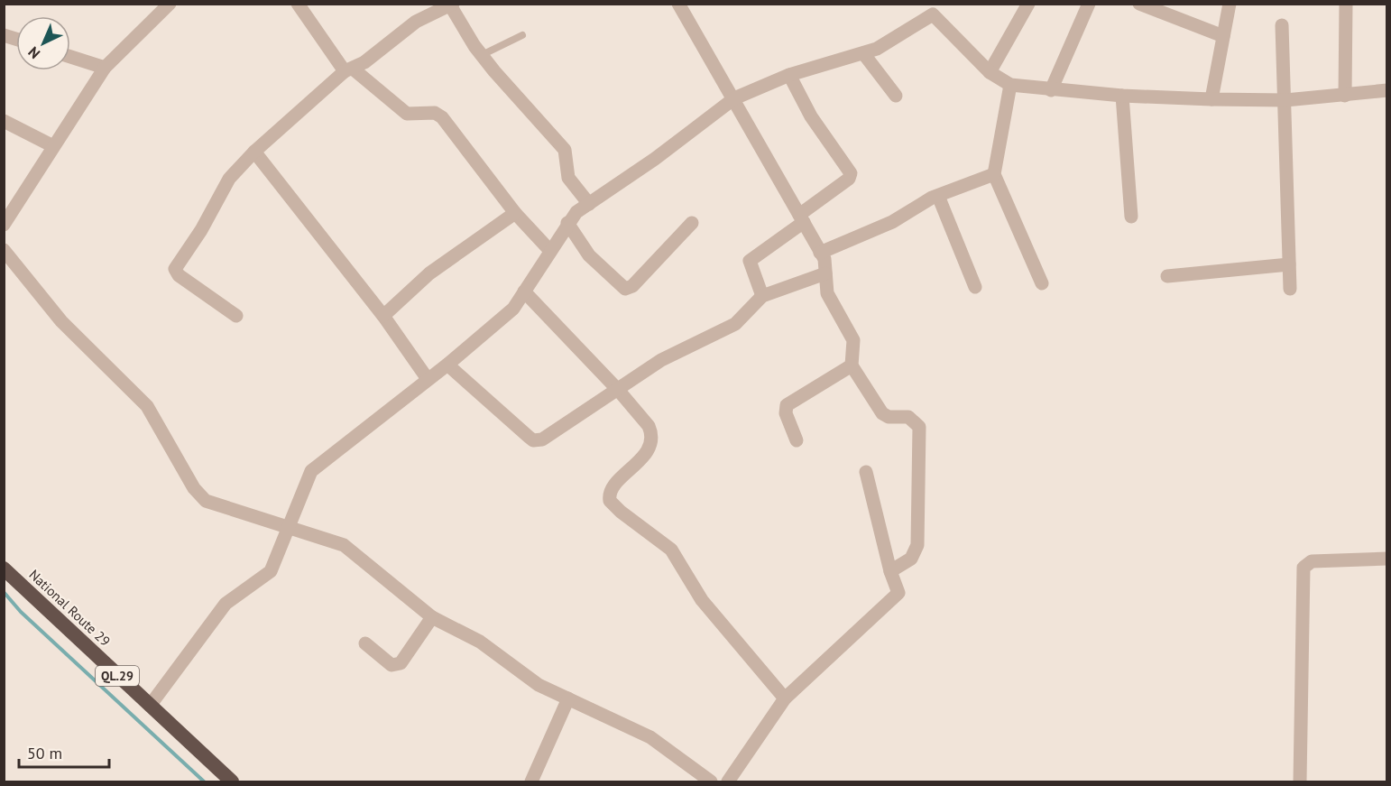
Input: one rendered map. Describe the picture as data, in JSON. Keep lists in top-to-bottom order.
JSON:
{
  "streets": {
    "highway": ["National Route 29", "QL.29"]
  },
  "scale_bar": "50 m",
  "north": "bottom left"
}
